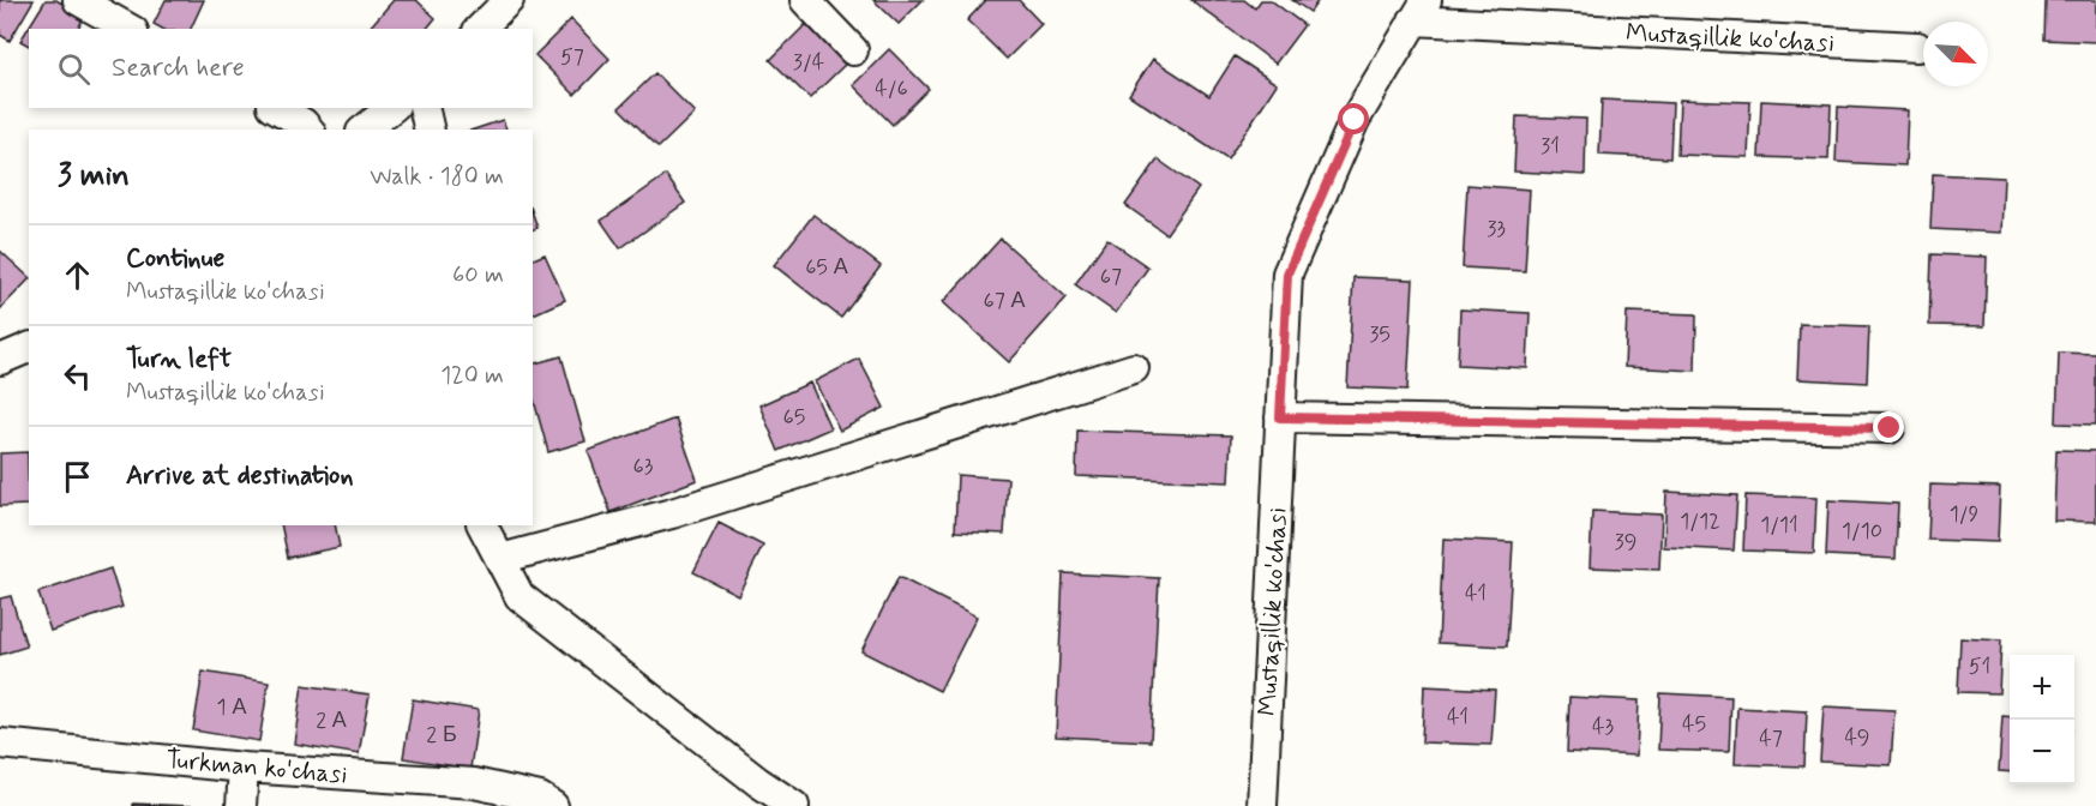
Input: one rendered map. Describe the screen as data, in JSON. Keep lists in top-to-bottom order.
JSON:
{
  "streets": {
    "street": ["Mustaqillik ko'chasi", "Turkman ko'chasi"]
  },
  "house_numbers": [
    "57",
    "3/4",
    "4/6",
    "31",
    "33",
    "65 А",
    "67",
    "67 А",
    "35",
    "65",
    "63",
    "1/9",
    "1/12",
    "1/11",
    "1/10",
    "39",
    "41",
    "51",
    "1 А",
    "41",
    "2 А",
    "45",
    "43",
    "2 Б",
    "49",
    "47"
  ],
  "north": "bottom right",
  "page": {
    "search": "Search here",
    "heading": ["3 min", "Walk · 180 m"],
    "list": [
      ["Continue", "Mustaqillik ko'chasi", "60 m"],
      ["Turn left", "Mustaqillik ko'chasi", "120 m"],
      "Arrive at destination"
    ],
    "map_buttons": ["+", "−"]
  }
}
